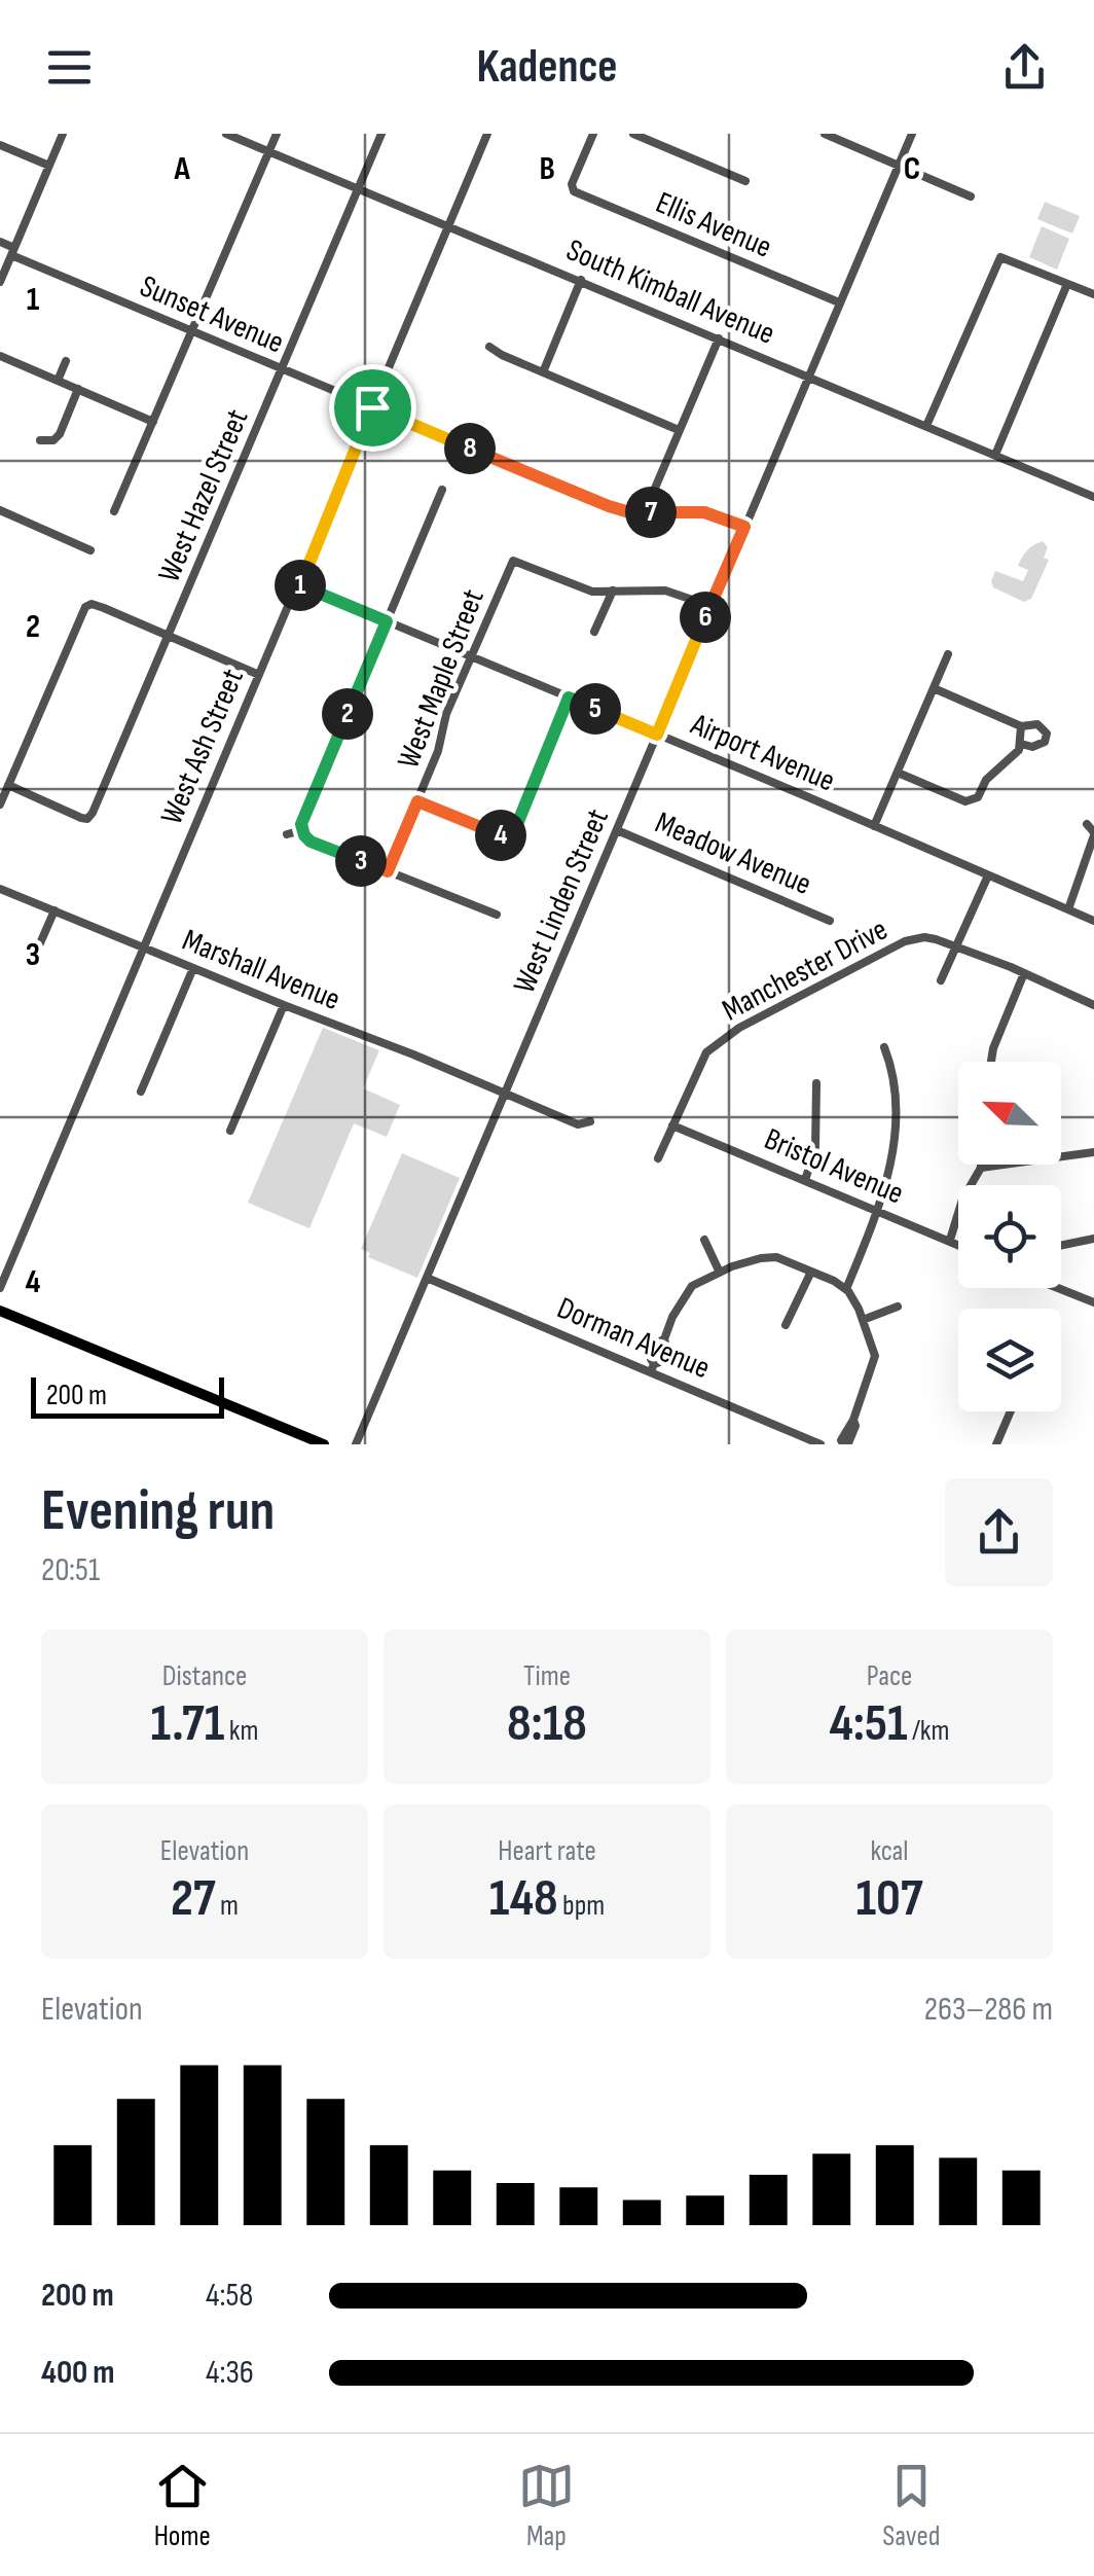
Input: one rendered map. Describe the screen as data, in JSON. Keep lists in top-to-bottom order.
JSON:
{
  "streets": {
    "street": [
      "Ellis Avenue",
      "South Kimball Avenue",
      "Sunset Avenue",
      "West Hazel Street",
      "West Maple Street",
      "West Ash Street",
      "Airport Avenue",
      "Meadow Avenue",
      "West Linden Street",
      "Marshall Avenue",
      "Manchester Drive",
      "Bristol Avenue",
      "Dorman Avenue"
    ]
  },
  "crossings": [
    ["Ellis Avenue", "West Linden Street"],
    ["South Kimball Avenue", "West Hazel Street"],
    ["South Kimball Avenue", "West Ash Street"],
    ["South Kimball Avenue", "West Linden Street"],
    ["Sunset Avenue", "West Hazel Street"],
    ["Sunset Avenue", "West Ash Street"],
    ["Sunset Avenue", "West Linden Street"],
    ["West Maple Street", "Airport Avenue"],
    ["West Ash Street", "Airport Avenue"],
    ["West Ash Street", "Marshall Avenue"],
    ["Airport Avenue", "West Linden Street"],
    ["Meadow Avenue", "West Linden Street"],
    ["West Linden Street", "Marshall Avenue"],
    ["West Linden Street", "Dorman Avenue"],
    ["Manchester Drive", "Bristol Avenue"]
  ],
  "scale_bar": "200 m",
  "north": "top left",
  "page": {
    "header": "Kadence",
    "pins": [
      "8",
      "7",
      "1",
      "6",
      "5",
      "2",
      "4",
      "3"
    ],
    "scale": "200 m",
    "heading": ["Evening run", "20:51"],
    "stats": [
      ["Distance", "1.71 km"],
      ["Time", "8:18"],
      ["Pace", "4:51 /km"],
      ["Elevation", "27 m"],
      ["Heart rate", "148 bpm"],
      ["kcal", "107"]
    ],
    "chart": ["Elevation", "263–286 m"],
    "list": [
      {
        "name": "200 m",
        "note": "4:58"
      },
      {
        "name": "400 m",
        "note": "4:36"
      }
    ],
    "tabs": ["Home", "Map", "Saved"]
  },
  "grid": {
    "columns": ["A", "B", "C"],
    "rows": [
      "1",
      "2",
      "3",
      "4"
    ]
  }
}
